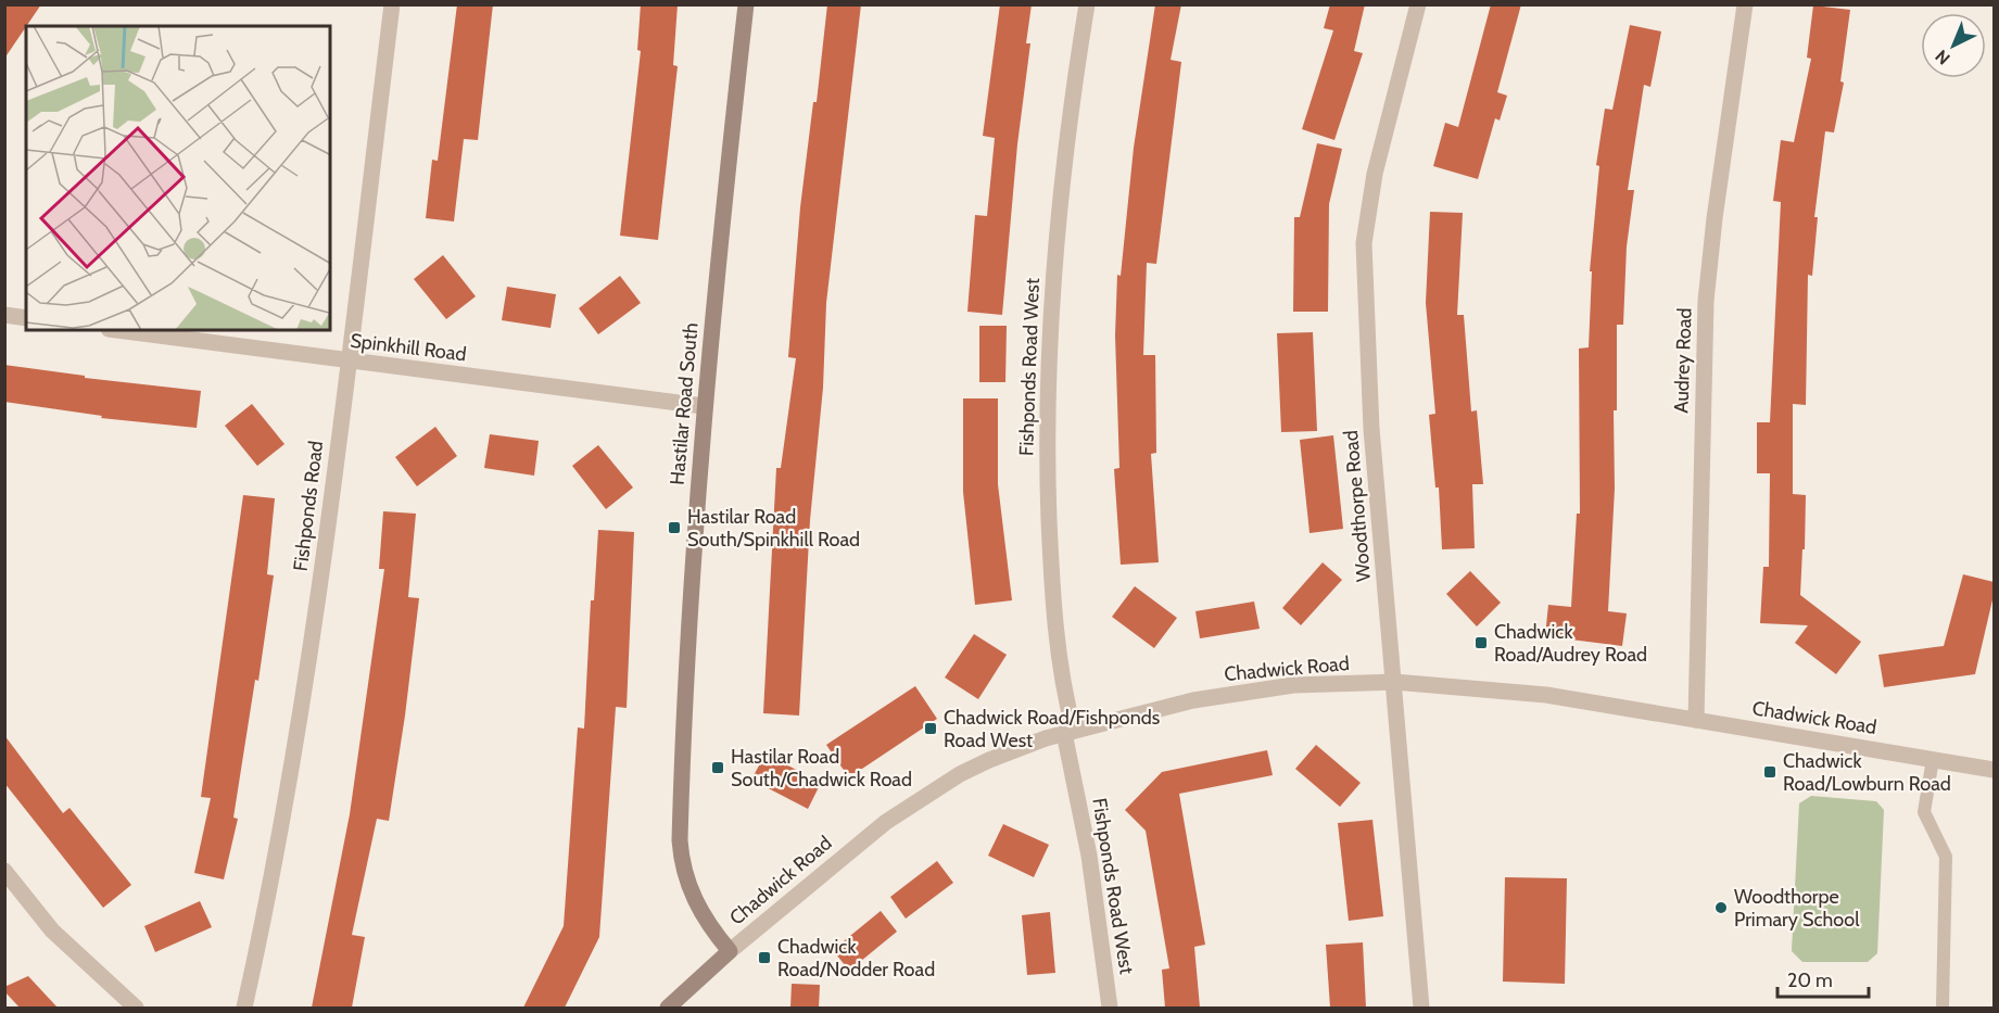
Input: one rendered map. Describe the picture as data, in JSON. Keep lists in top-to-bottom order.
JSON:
{
  "streets": {
    "street": [
      "Spinkhill Road",
      "Audrey Road",
      "Fishponds Road West",
      "Hastilar Road South",
      "Fishponds Road",
      "Woodthorpe Road",
      "Chadwick Road"
    ]
  },
  "crossings": [
    ["Spinkhill Road", "Hastilar Road South"],
    ["Spinkhill Road", "Fishponds Road"],
    ["Audrey Road", "Chadwick Road"],
    ["Fishponds Road West", "Chadwick Road"],
    ["Hastilar Road South", "Chadwick Road"],
    ["Woodthorpe Road", "Chadwick Road"]
  ],
  "places": {
    "transit": [
      "Hastilar Road South/Spinkhill Road",
      "Chadwick Road/Audrey Road",
      "Chadwick Road/Fishponds Road West",
      "Hastilar Road South/Chadwick Road",
      "Chadwick Road/Lowburn Road",
      "Chadwick Road/Nodder Road"
    ],
    "other": ["Woodthorpe Primary School"]
  },
  "scale_bar": "20 m",
  "north": "bottom left"
}
